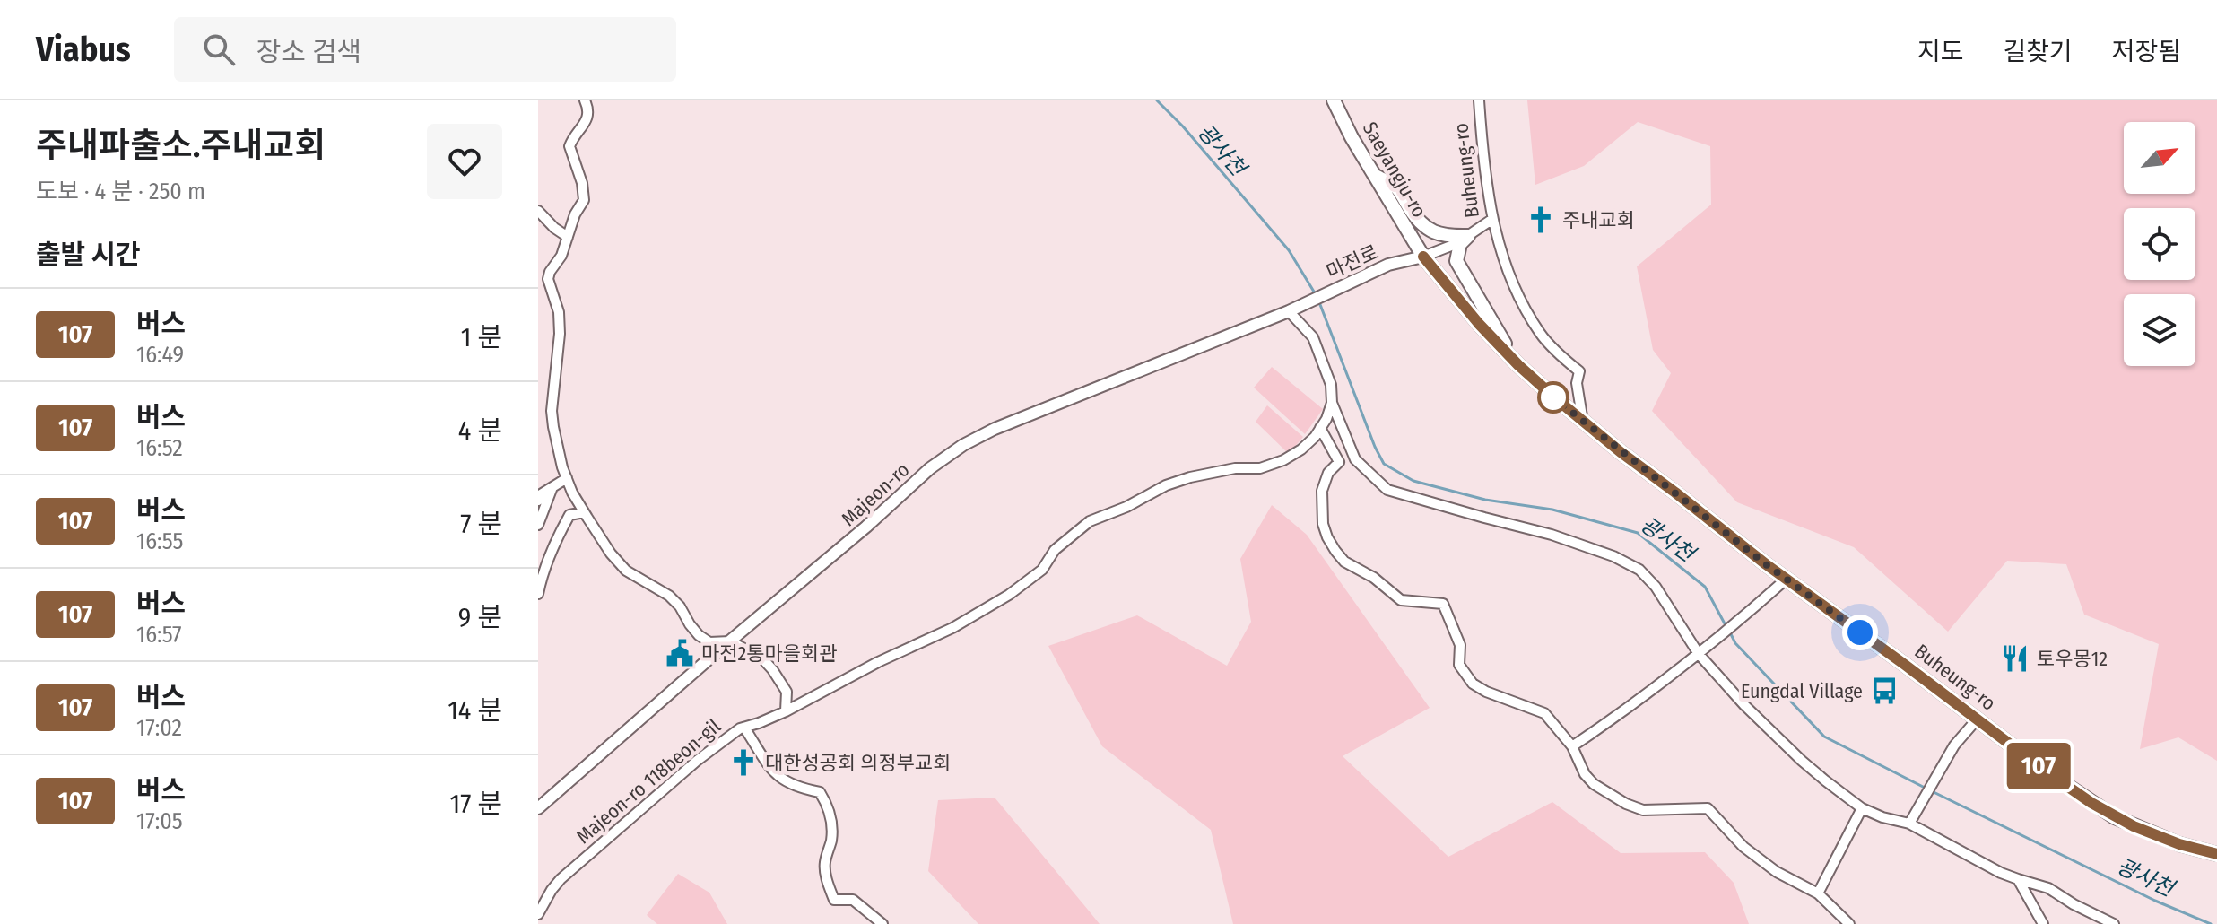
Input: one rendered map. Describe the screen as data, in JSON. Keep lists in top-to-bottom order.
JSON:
{
  "streets": {
    "main road": ["Saeyangju-ro", "Buheung-ro"],
    "street": ["마전로", "Majeon-ro", "Majeon-ro 118beon-gil"]
  },
  "crossings": [
    ["Saeyangju-ro", "Buheung-ro"],
    ["Saeyangju-ro", "마전로"],
    ["Buheung-ro", "마전로"],
    ["마전로", "Majeon-ro"]
  ],
  "water": ["광사천"],
  "places": {
    "church": ["주내교회", "대한성공회 의정부교회"],
    "public building": ["마전2통마을회관"],
    "restaurant": ["토우몽12"],
    "bus stop": ["Eungdal Village"]
  },
  "lines": ["bus line 107"],
  "north": "top right",
  "page": {
    "header": "Viabus",
    "search": "장소 검색",
    "nav": ["지도", "길찾기", "저장됨"],
    "heading": [
      ["주내파출소.주내교회", "도보 · 4 분 · 250 m"],
      "출발 시간"
    ],
    "on_map": "107",
    "list": [
      {
        "mark": "107",
        "name": "버스",
        "note": "16:49",
        "value": "1 분"
      },
      {
        "mark": "107",
        "name": "버스",
        "note": "16:52",
        "value": "4 분"
      },
      {
        "mark": "107",
        "name": "버스",
        "note": "16:55",
        "value": "7 분"
      },
      {
        "mark": "107",
        "name": "버스",
        "note": "16:57",
        "value": "9 분"
      },
      {
        "mark": "107",
        "name": "버스",
        "note": "17:02",
        "value": "14 분"
      },
      {
        "mark": "107",
        "name": "버스",
        "note": "17:05",
        "value": "17 분"
      }
    ]
  }
}
